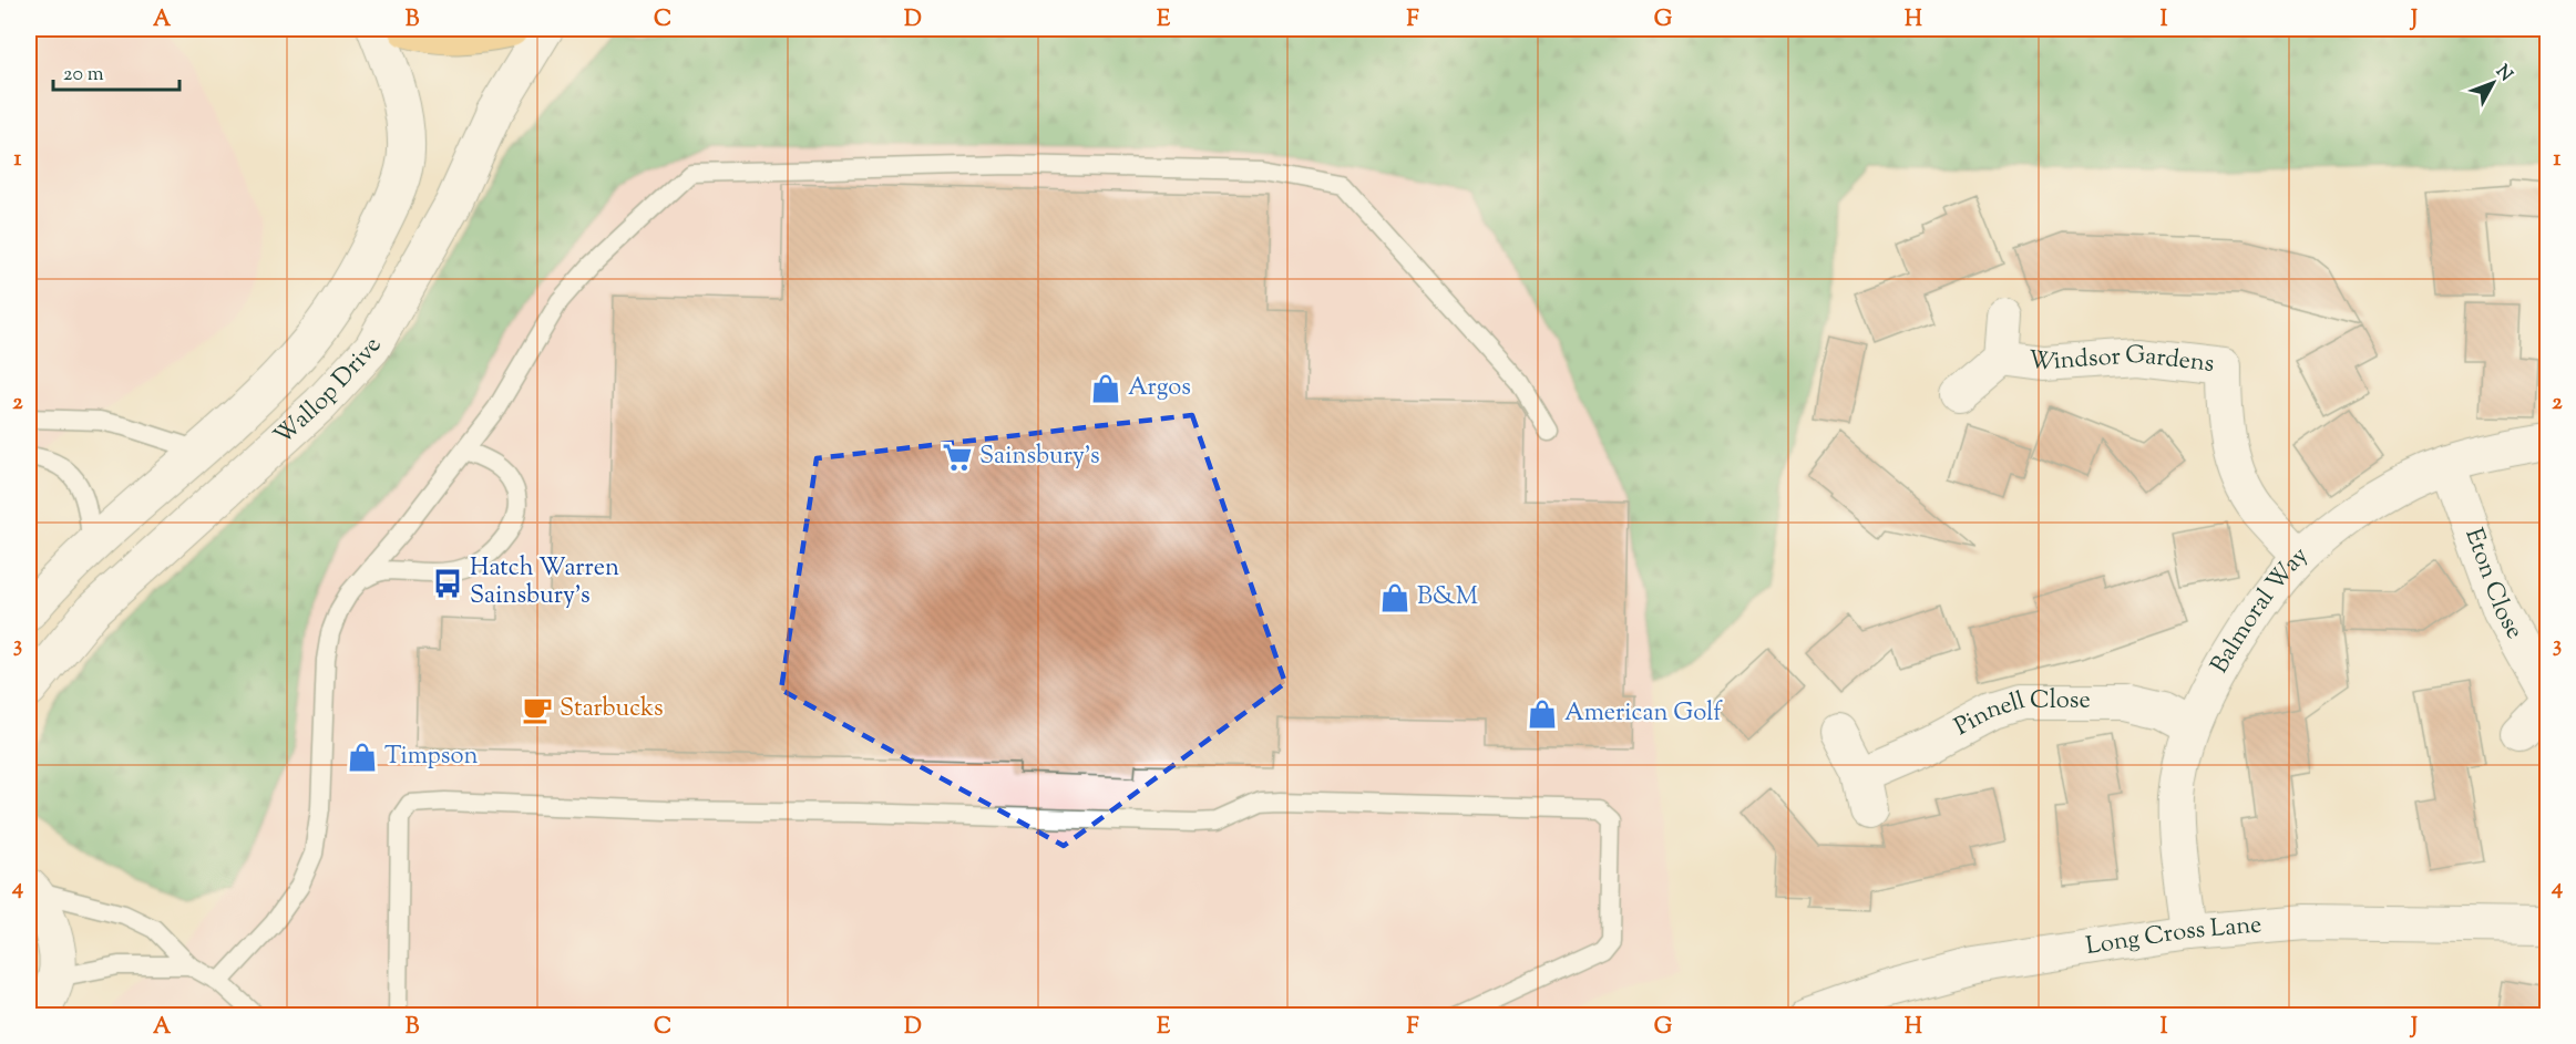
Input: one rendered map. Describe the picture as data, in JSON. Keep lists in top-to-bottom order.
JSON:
{
  "streets": {
    "street": [
      "Windsor Gardens",
      "Wallop Drive",
      "Eton Close",
      "Balmoral Way",
      "Pinnell Close",
      "Long Cross Lane"
    ]
  },
  "crossings": [
    ["Windsor Gardens", "Balmoral Way"],
    ["Eton Close", "Balmoral Way"],
    ["Balmoral Way", "Pinnell Close"],
    ["Balmoral Way", "Long Cross Lane"]
  ],
  "places": {
    "shop": [
      "Argos",
      "B&M",
      "American Golf",
      "Timpson"
    ],
    "supermarket": ["Sainsbury's"],
    "bus stop": ["Hatch Warren Sainsbury's"],
    "cafe": ["Starbucks"]
  },
  "scale_bar": "20 m",
  "north": "top right",
  "grid": {
    "columns": [
      "A",
      "B",
      "C",
      "D",
      "E",
      "F",
      "G",
      "H",
      "I",
      "J"
    ],
    "rows": [
      "1",
      "2",
      "3",
      "4"
    ]
  }
}
